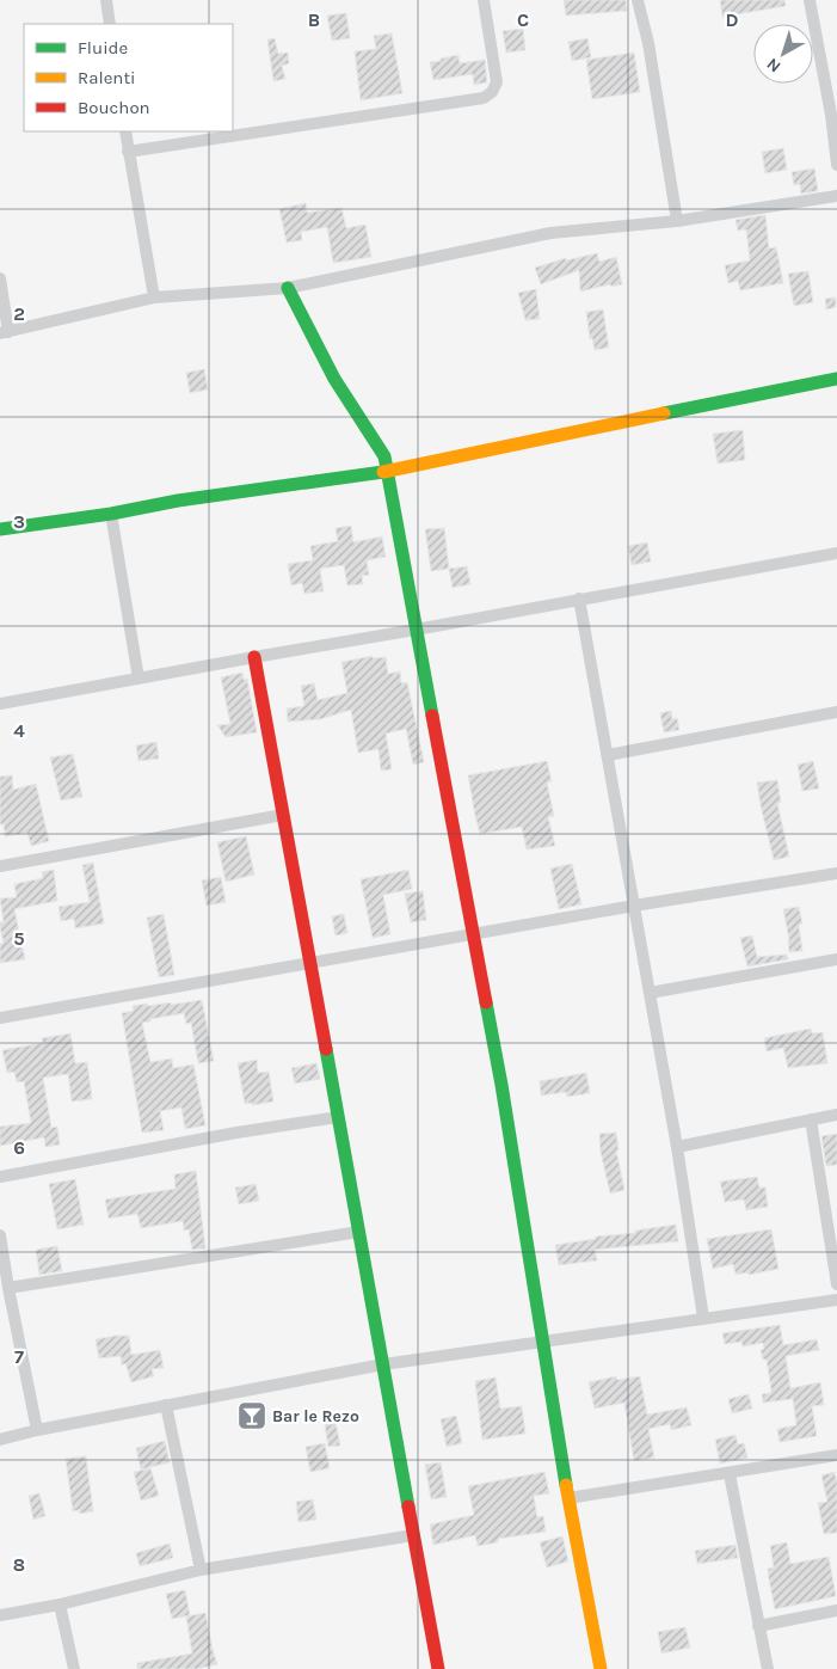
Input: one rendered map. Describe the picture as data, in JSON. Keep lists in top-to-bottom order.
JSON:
{
  "places": {
    "bar": ["Bar le Rezo"]
  },
  "legend": ["Fluide", "Ralenti", "Bouchon"],
  "north": "bottom left",
  "grid": {
    "columns": ["B", "C", "D"],
    "rows": [
      "2",
      "3",
      "4",
      "5",
      "6",
      "7",
      "8"
    ]
  }
}
